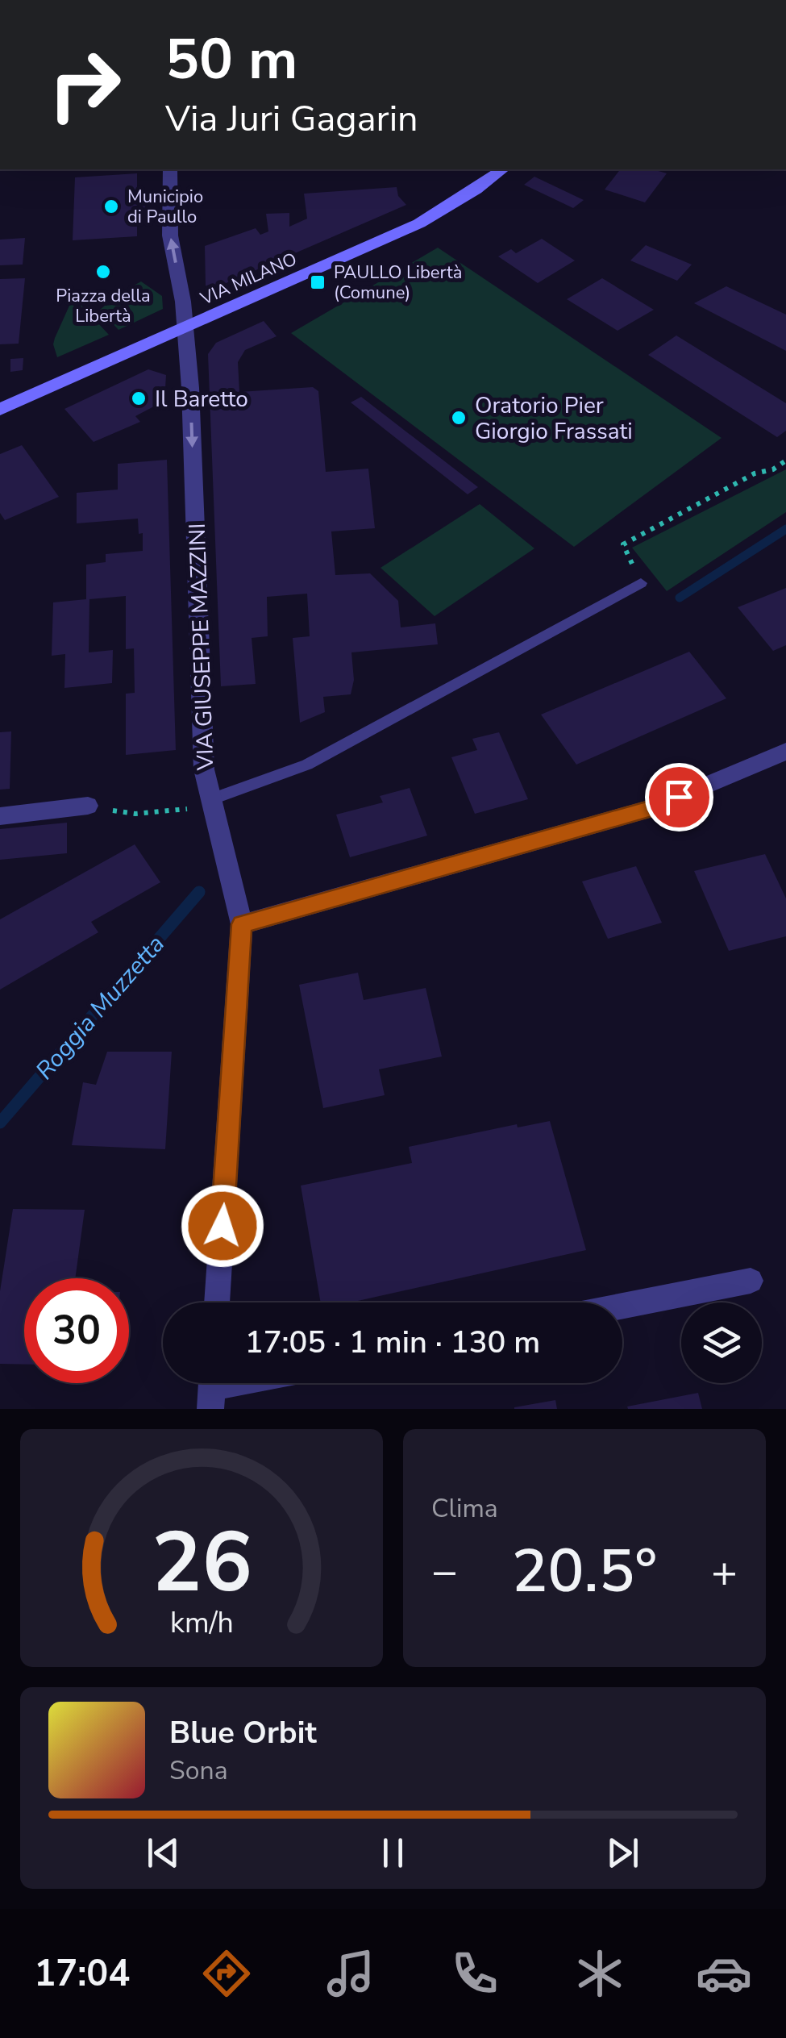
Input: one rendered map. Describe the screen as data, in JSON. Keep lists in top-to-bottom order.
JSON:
{
  "streets": {
    "street": ["VIA MILANO", "VIA GIUSEPPE MAZZINI"]
  },
  "crossings": [
    ["VIA MILANO", "VIA GIUSEPPE MAZZINI"]
  ],
  "water": ["Roggia Muzzetta"],
  "places": {
    "other": [
      "Municipio di Paullo",
      "Piazza della Libertà",
      "Il Baretto",
      "Oratorio Pier Giorgio Frassati"
    ],
    "transit": ["PAULLO Libertà (Comune)"]
  },
  "page": {
    "turn": ["50 m", "Via Juri Gagarin"],
    "limit": "30",
    "trip": "17:05 · 1 min · 130 m",
    "tile": "Clima",
    "heat": ["−", "20.5°", "+"],
    "song": ["Blue Orbit", "Sona"],
    "tabs": "17:04",
    "gauge": ["26", "km/h"]
  }
}
